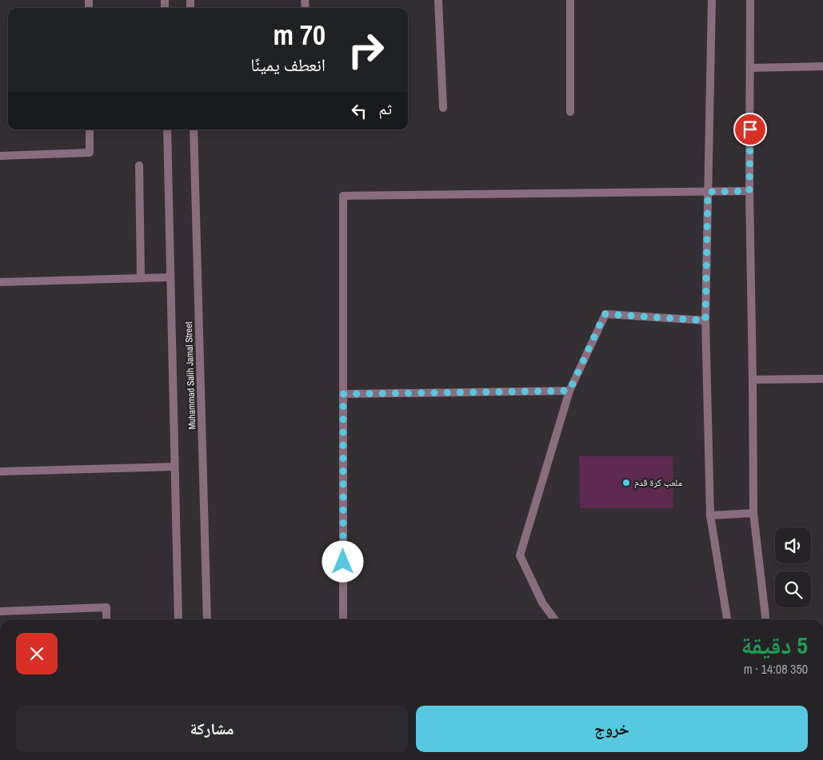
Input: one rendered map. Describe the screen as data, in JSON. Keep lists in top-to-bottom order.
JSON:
{
  "streets": {
    "street": ["Muhammad Salih Jamal Street"]
  },
  "places": ["ملعب كرة قدم"],
  "page": {
    "turn": ["70 m", "انعطف يمينًا"],
    "then": "ثم",
    "heading": ["5 دقيقة", "350 m · 14:08"],
    "buttons": ["خروج", "مشاركة"]
  }
}
